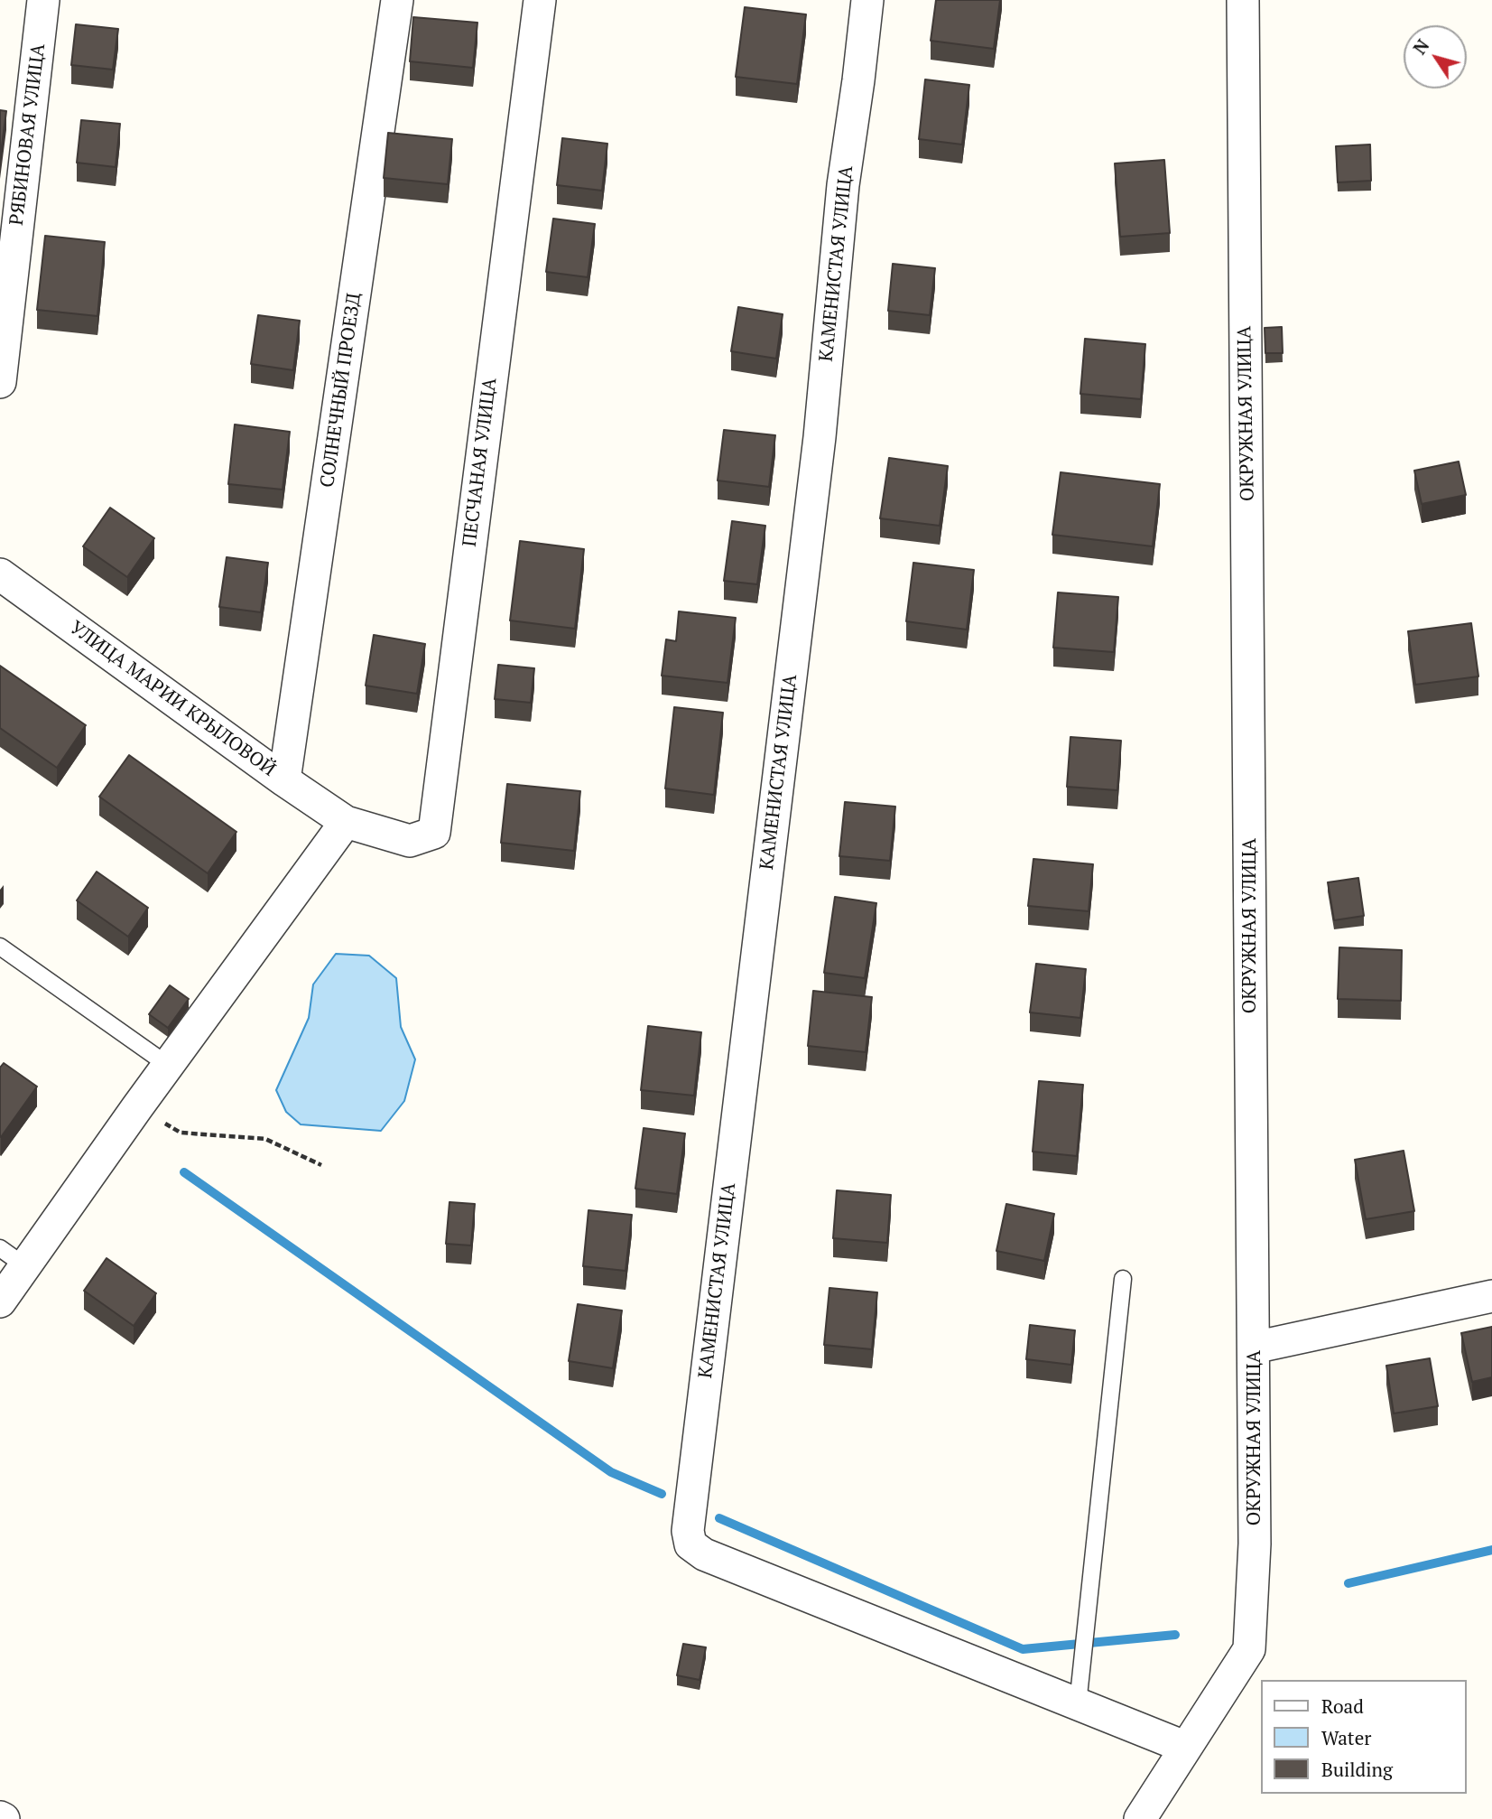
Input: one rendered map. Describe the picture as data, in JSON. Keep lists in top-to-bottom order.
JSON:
{
  "streets": {
    "street": [
      "РЯБИНОВАЯ УЛИЦА",
      "КАМЕНИСТАЯ УЛИЦА",
      "СОЛНЕЧНЫЙ ПРОЕЗД",
      "ОКРУЖНАЯ УЛИЦА",
      "ПЕСЧАНАЯ УЛИЦА",
      "УЛИЦА МАРИИ КРЫЛОВОЙ"
    ]
  },
  "crossings": [
    ["СОЛНЕЧНЫЙ ПРОЕЗД", "УЛИЦА МАРИИ КРЫЛОВОЙ"],
    ["ПЕСЧАНАЯ УЛИЦА", "УЛИЦА МАРИИ КРЫЛОВОЙ"]
  ],
  "legend": ["Road", "Water", "Building"],
  "north": "top left"
}
